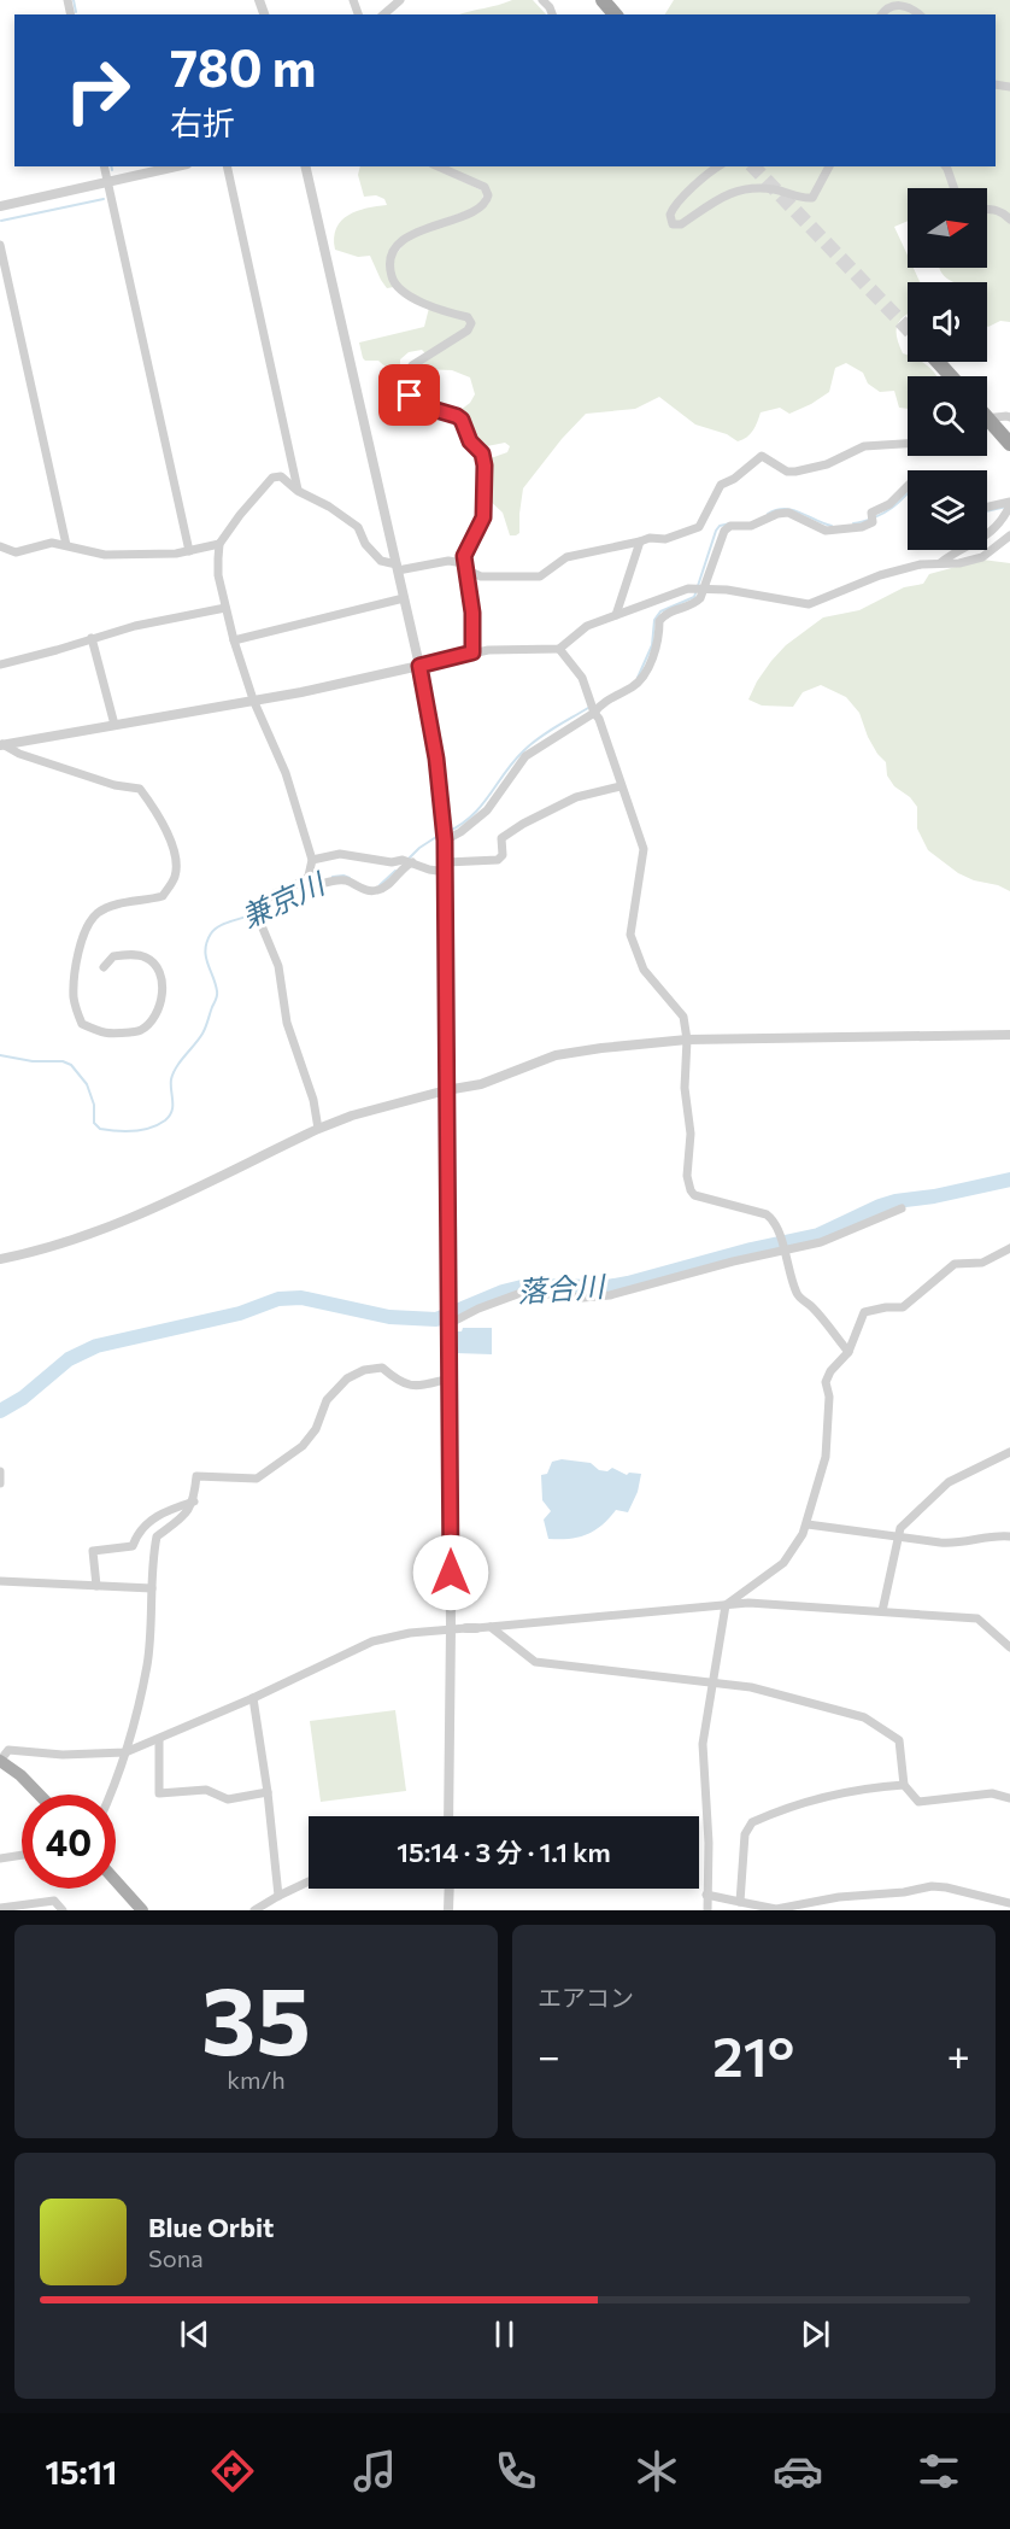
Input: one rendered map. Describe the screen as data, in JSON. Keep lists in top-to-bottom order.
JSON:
{
  "water": ["兼京川", "落合川"],
  "north": "right",
  "page": {
    "turn": ["780 m", "右折"],
    "limit": "40",
    "trip": "15:14 · 3 分 · 1.1 km",
    "tile": [
      ["35", "km/h"],
      "エアコン"
    ],
    "heat": ["−", "21°", "+"],
    "song": ["Blue Orbit", "Sona"],
    "tabs": "15:11"
  }
}
